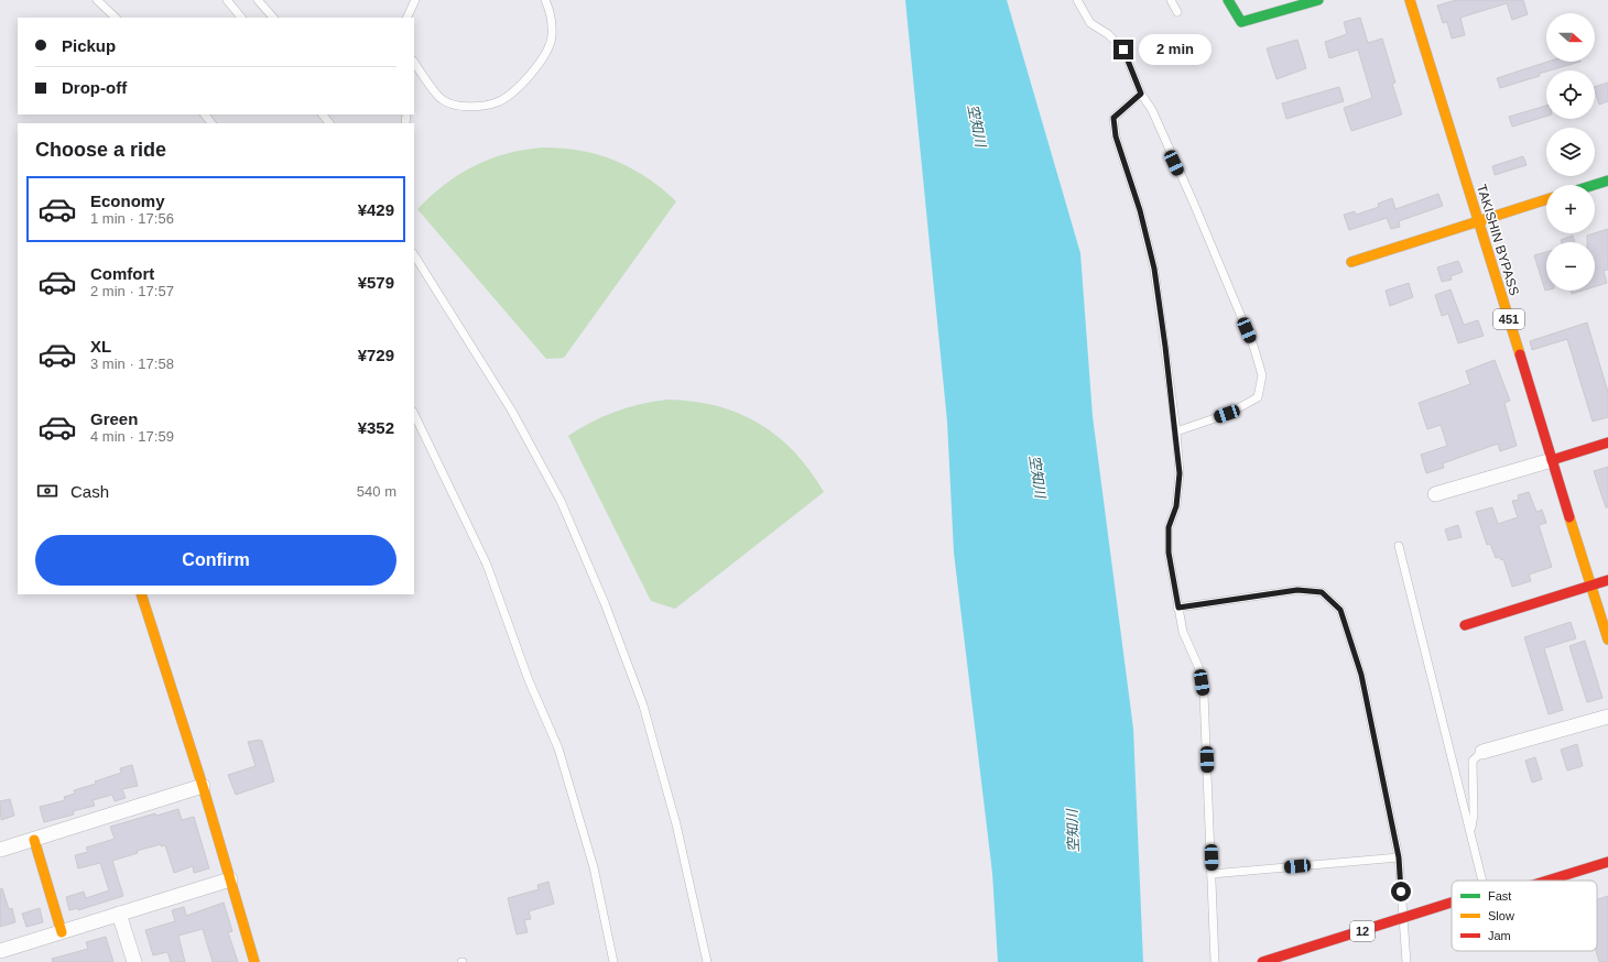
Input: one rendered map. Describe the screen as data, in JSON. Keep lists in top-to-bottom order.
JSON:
{
  "streets": {
    "main road": ["TAKISHIN BYPASS", "451", "12"]
  },
  "water": ["空知川"],
  "legend": ["Fast", "Slow", "Jam"],
  "north": "right",
  "page": {
    "map_buttons": ["+", "−"],
    "banner": ["Pickup", "Drop-off"],
    "bubble": "2 min",
    "heading": "Choose a ride",
    "list": [
      {
        "name": "Economy",
        "note": "1 min · 17:56",
        "value": "¥429"
      },
      {
        "name": "Comfort",
        "note": "2 min · 17:57",
        "value": "¥579"
      },
      {
        "name": "XL",
        "note": "3 min · 17:58",
        "value": "¥729"
      },
      {
        "name": "Green",
        "note": "4 min · 17:59",
        "value": "¥352"
      }
    ],
    "pay": ["Cash", "540 m"],
    "buttons": "Confirm"
  }
}
